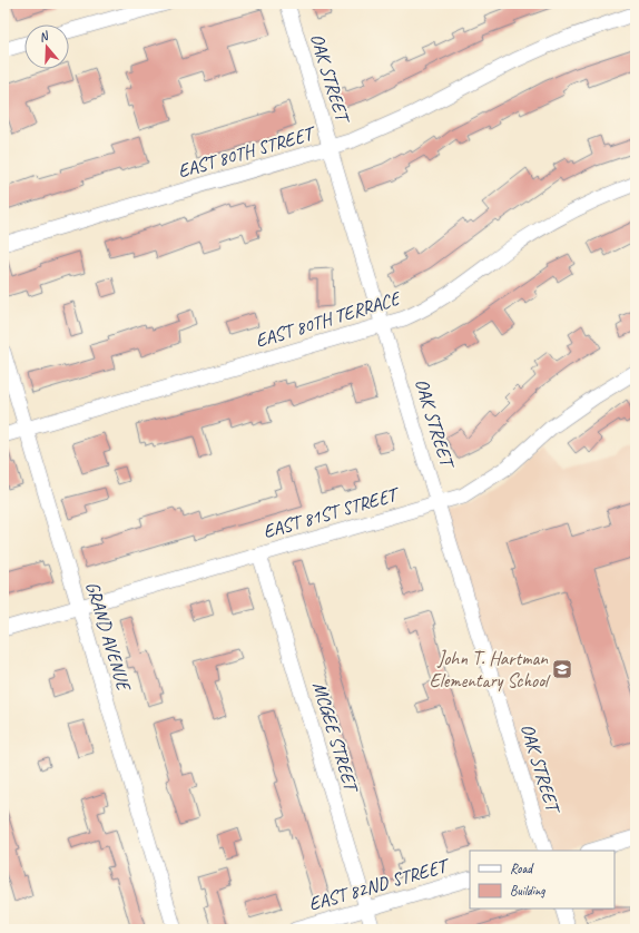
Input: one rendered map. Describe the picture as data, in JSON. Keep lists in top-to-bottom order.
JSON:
{
  "streets": {
    "street": [
      "OAK STREET",
      "EAST 80TH STREET",
      "EAST 80TH TERRACE",
      "EAST 81ST STREET",
      "GRAND AVENUE",
      "MCGEE STREET",
      "EAST 82ND STREET"
    ]
  },
  "crossings": [
    ["OAK STREET", "EAST 80TH STREET"],
    ["OAK STREET", "EAST 80TH TERRACE"],
    ["OAK STREET", "EAST 81ST STREET"],
    ["EAST 80TH TERRACE", "GRAND AVENUE"],
    ["EAST 81ST STREET", "GRAND AVENUE"],
    ["EAST 81ST STREET", "MCGEE STREET"],
    ["MCGEE STREET", "EAST 82ND STREET"]
  ],
  "places": {
    "school or university": ["John T. Hartman Elementary School"]
  },
  "legend": ["Road", "Building"],
  "north": "top"
}
